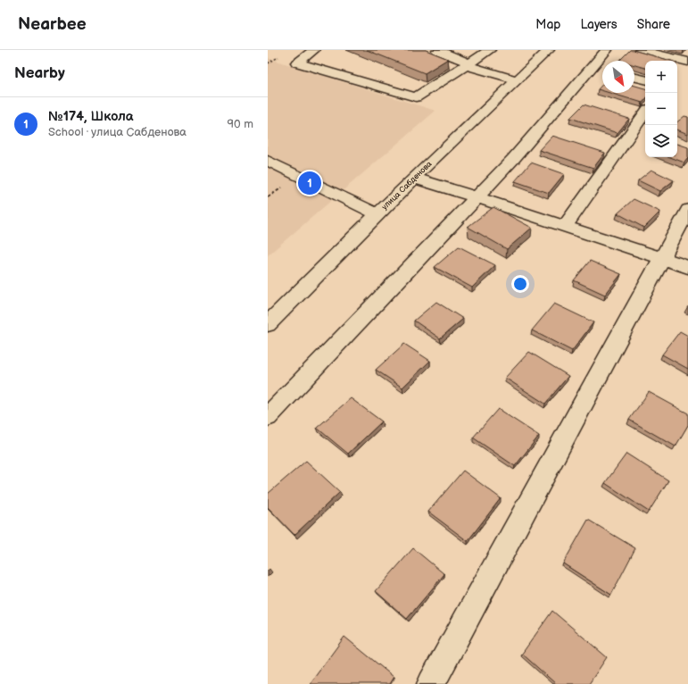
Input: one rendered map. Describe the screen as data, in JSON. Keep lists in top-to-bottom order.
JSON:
{
  "streets": {
    "street": ["улица Сабденова"]
  },
  "north": "bottom right",
  "page": {
    "header": "Nearbee",
    "nav": ["Map", "Layers", "Share"],
    "heading": "Nearby",
    "map_buttons": ["+", "−"],
    "list": [
      {
        "mark": "1",
        "name": "№174, Школа",
        "note": "School · улица Сабденова",
        "value": "90 m"
      }
    ],
    "pins": "1"
  }
}
